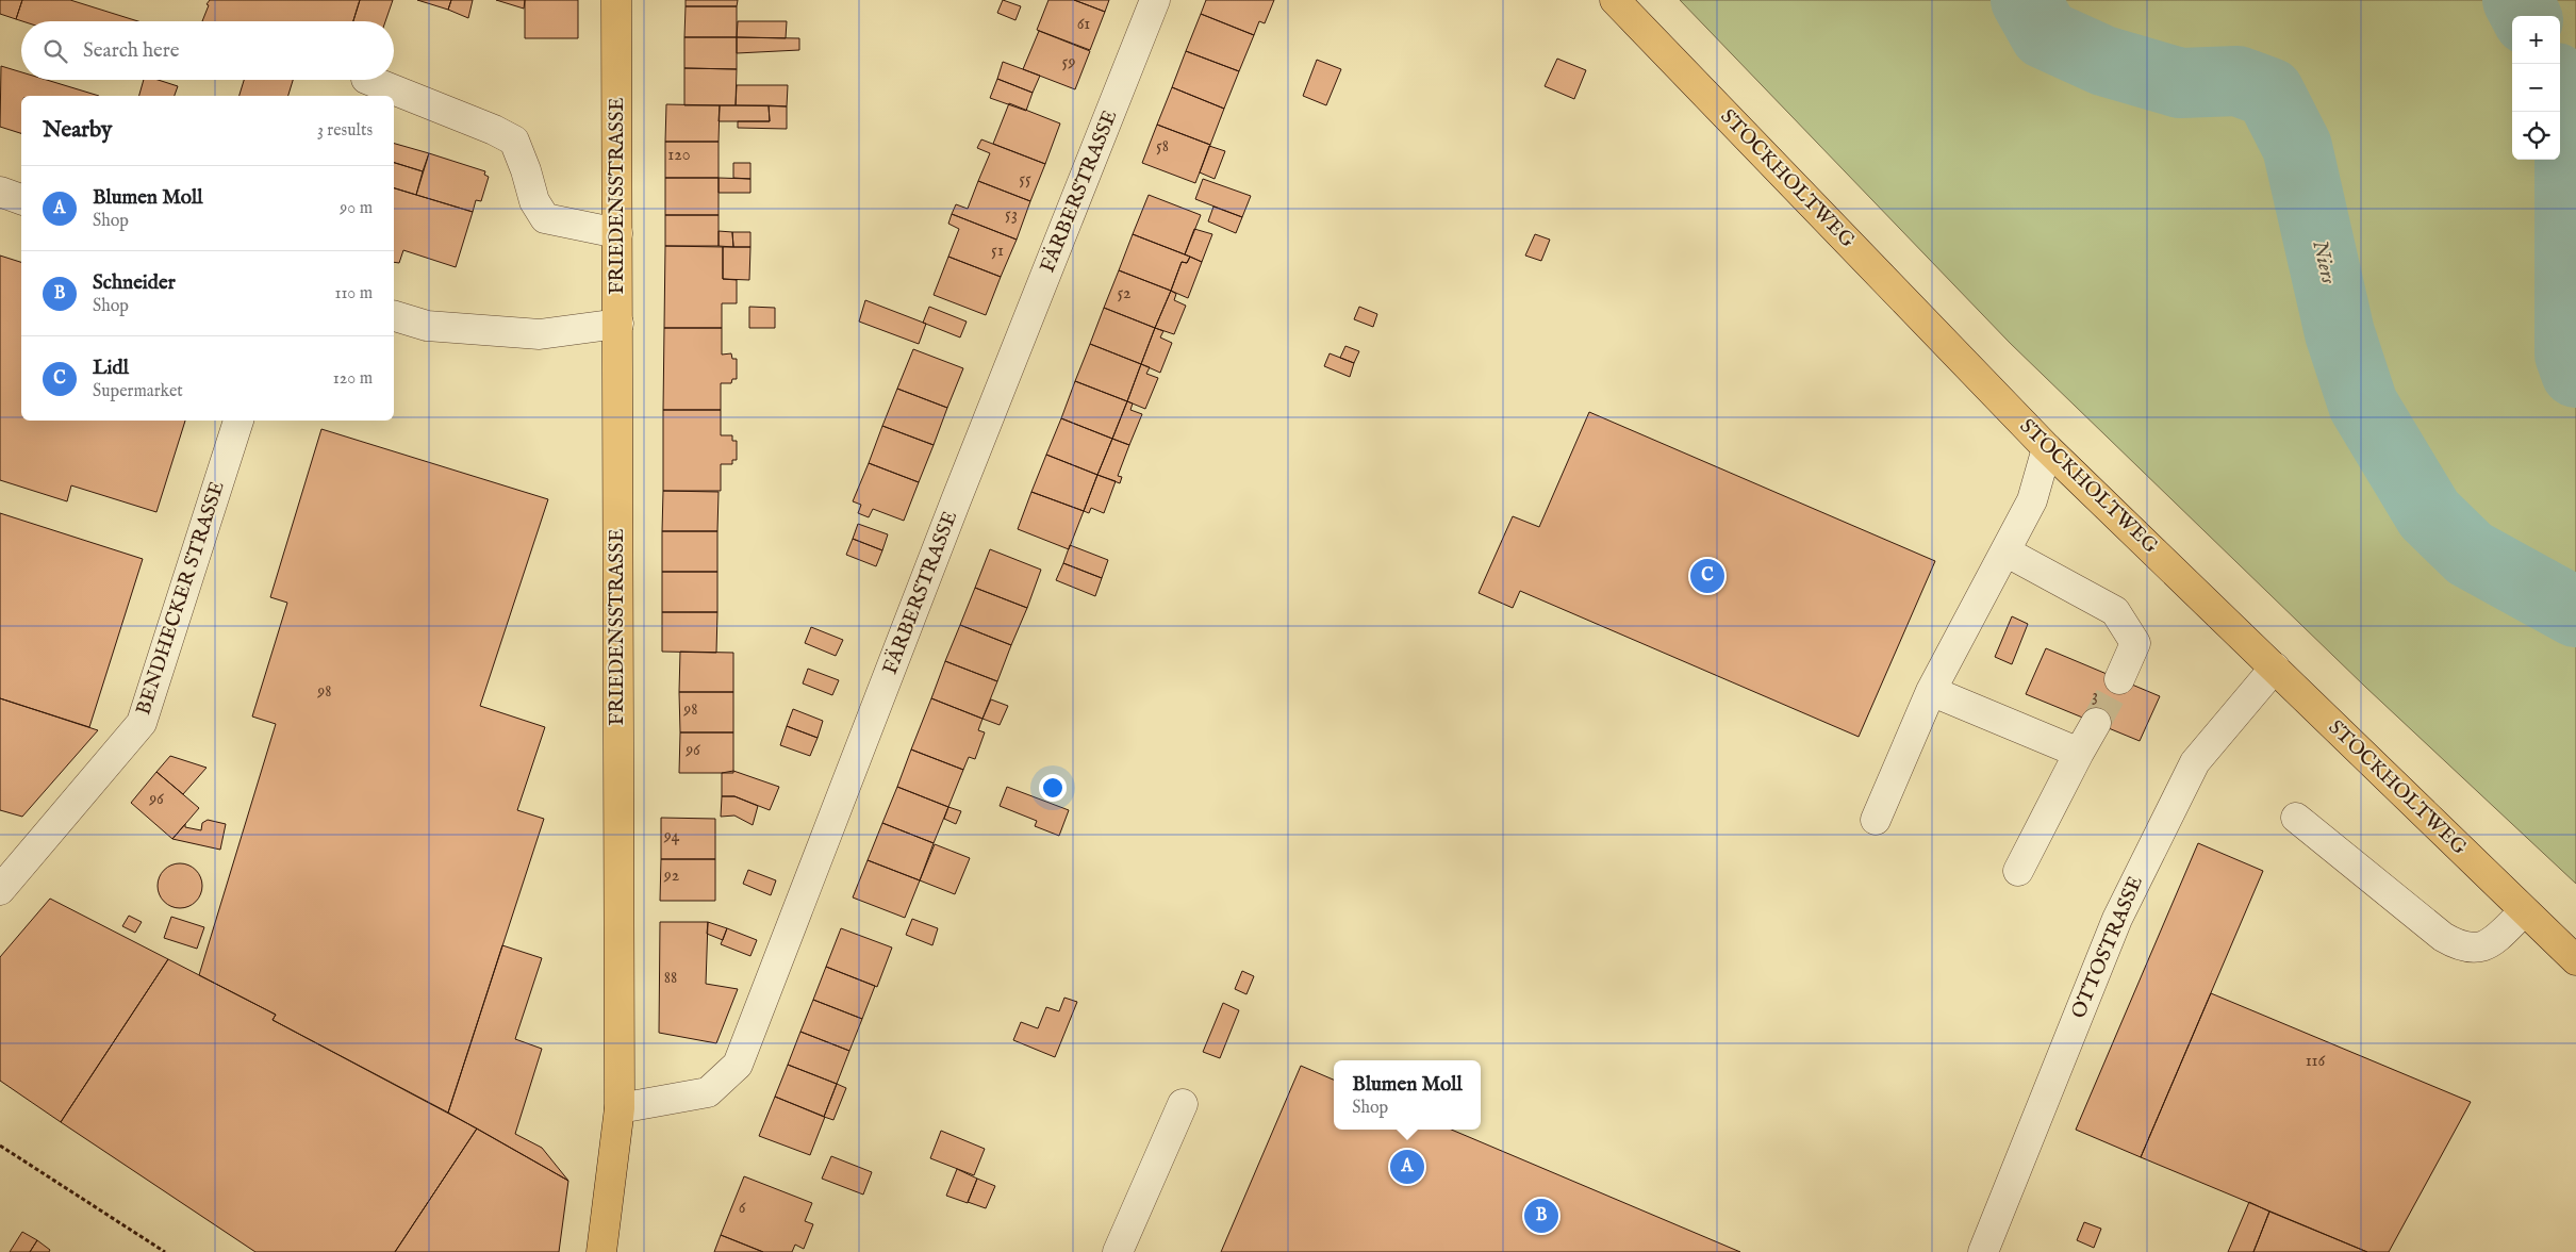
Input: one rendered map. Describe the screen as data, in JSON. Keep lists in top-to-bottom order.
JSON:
{
  "streets": {
    "main road": ["STOCKHOLTWEG", "FRIEDENSSTRASSE"],
    "street": ["FÄRBERSTRASSE", "BENDHECKER STRASSE", "OTTOSTRASSE"]
  },
  "crossings": [
    ["STOCKHOLTWEG", "OTTOSTRASSE"],
    ["FÄRBERSTRASSE", "FRIEDENSSTRASSE"]
  ],
  "water": ["Niers"],
  "house_numbers": [
    "61",
    "59",
    "58",
    "120",
    "55",
    "53",
    "51",
    "52",
    "98",
    "3",
    "98",
    "96",
    "96",
    "94",
    "92",
    "88",
    "116",
    "6"
  ],
  "page": {
    "map_buttons": ["+", "−"],
    "search": "Search here",
    "heading": ["Nearby", "3 results"],
    "list": [
      {
        "mark": "A",
        "name": "Blumen Moll",
        "note": "Shop",
        "value": "90 m"
      },
      {
        "mark": "B",
        "name": "Schneider",
        "note": "Shop",
        "value": "110 m"
      },
      {
        "mark": "C",
        "name": "Lidl",
        "note": "Supermarket",
        "value": "120 m"
      }
    ],
    "pins": ["C", "A", "B"],
    "popup": ["Blumen Moll", "Shop"]
  }
}
